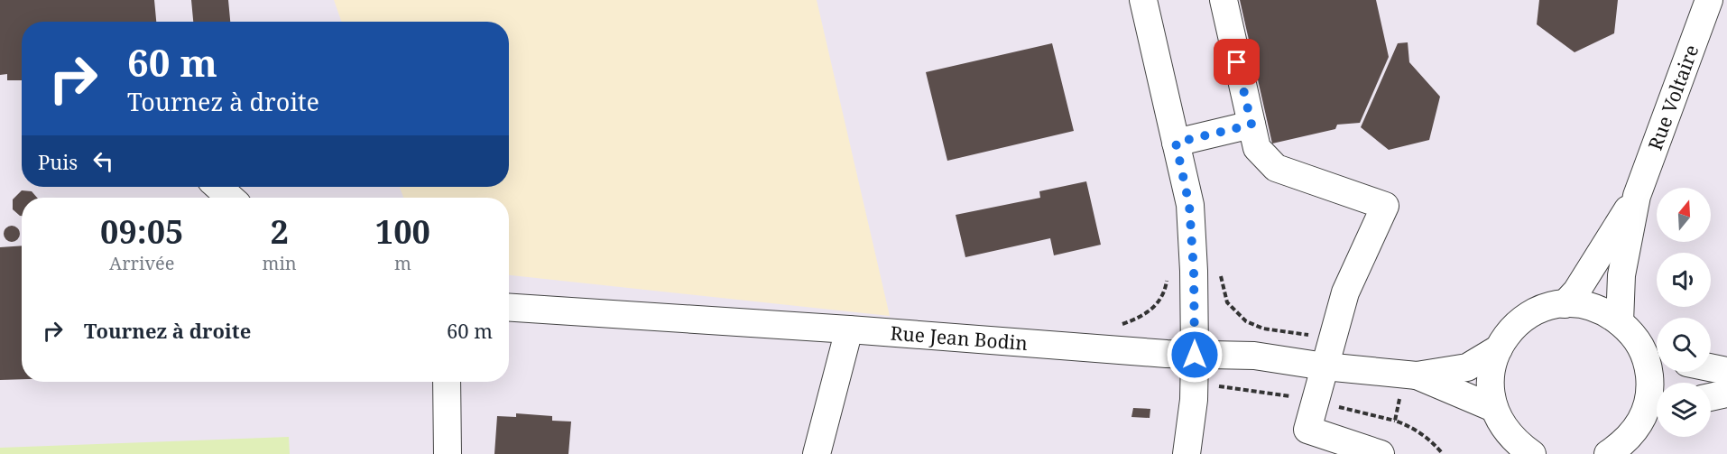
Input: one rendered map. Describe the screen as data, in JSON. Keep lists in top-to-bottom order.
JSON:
{
  "streets": {
    "street": ["Rue Voltaire", "Rue Jean Bodin"]
  },
  "north": "top",
  "page": {
    "turn": ["60 m", "Tournez à droite"],
    "then": "Puis",
    "eta": [
      "09:05",
      "Arrivée",
      "2",
      "min",
      "100",
      "m"
    ],
    "list": [
      {
        "name": "Tournez à droite",
        "value": "60 m"
      }
    ]
  }
}
